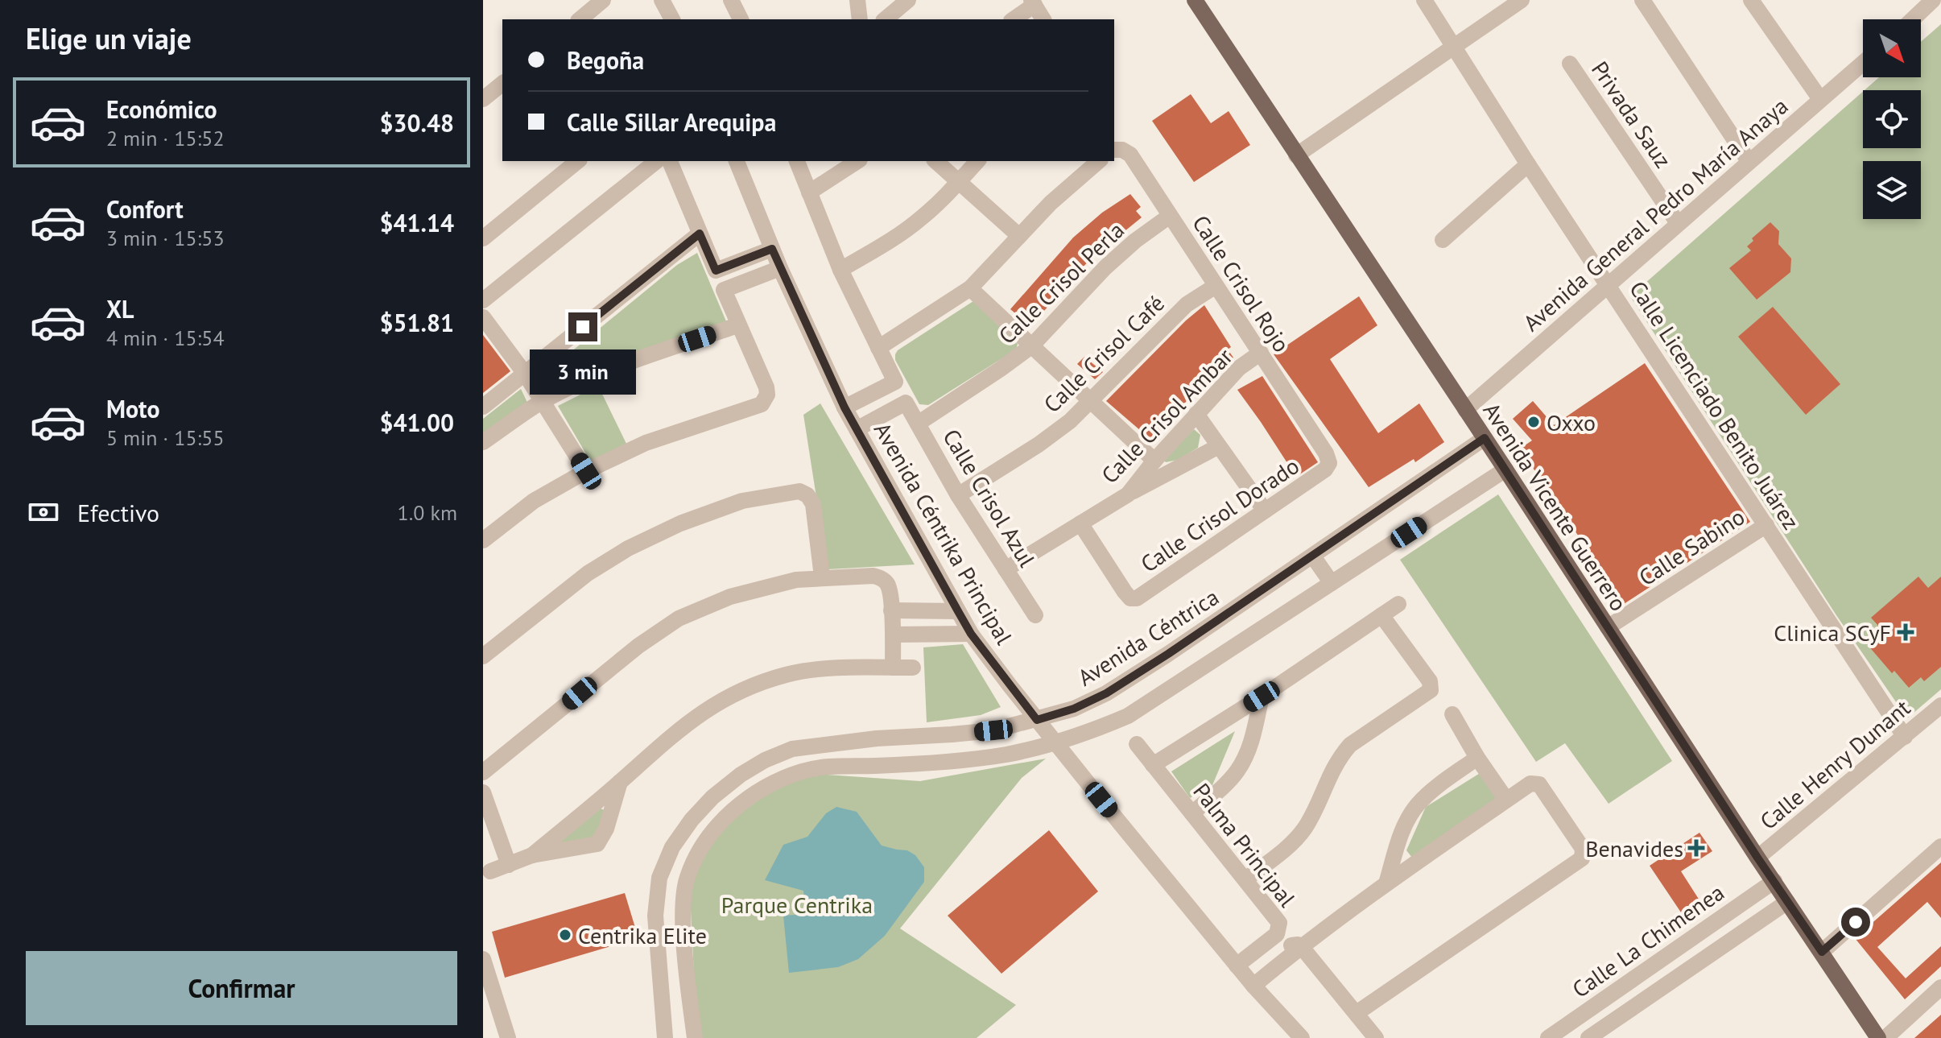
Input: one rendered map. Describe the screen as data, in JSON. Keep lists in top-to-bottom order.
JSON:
{
  "streets": {
    "main road": ["Avenida Vicente Guerrero"],
    "street": [
      "Privada Sauz",
      "Avenida General Pedro María Anaya",
      "Calle Crisol Perla",
      "Calle Crisol Rojo",
      "Calle Crisol Café",
      "Calle Licenciado Benito Juárez",
      "Calle Crisol Ambar",
      "Calle Crisol Azul",
      "Calle Crisol Dorado",
      "Avenida Céntrika Principal",
      "Calle Sabino",
      "Avenida Céntrica",
      "Calle Henry Dunant",
      "Palma Principal",
      "Calle La Chimenea"
    ]
  },
  "crossings": [
    ["Privada Sauz", "Avenida General Pedro María Anaya"],
    ["Avenida General Pedro María Anaya", "Calle Licenciado Benito Juárez"],
    ["Avenida General Pedro María Anaya", "Avenida Vicente Guerrero"],
    ["Calle Crisol Perla", "Calle Crisol Rojo"],
    ["Calle Crisol Perla", "Calle Crisol Azul"],
    ["Calle Crisol Rojo", "Calle Crisol Café"],
    ["Calle Crisol Rojo", "Calle Crisol Ambar"],
    ["Calle Crisol Rojo", "Calle Crisol Dorado"],
    ["Calle Crisol Café", "Calle Crisol Azul"],
    ["Calle Licenciado Benito Juárez", "Calle Sabino"],
    ["Calle Licenciado Benito Juárez", "Calle Henry Dunant"],
    ["Calle Crisol Ambar", "Calle Crisol Azul"],
    ["Calle Crisol Ambar", "Calle Crisol Dorado"],
    ["Calle Crisol Azul", "Avenida Céntrika Principal"],
    ["Avenida Vicente Guerrero", "Calle Sabino"],
    ["Avenida Vicente Guerrero", "Avenida Céntrica"],
    ["Avenida Vicente Guerrero", "Calle Henry Dunant"],
    ["Avenida Vicente Guerrero", "Calle La Chimenea"],
    ["Avenida Céntrika Principal", "Avenida Céntrica"],
    ["Avenida Céntrika Principal", "Palma Principal"]
  ],
  "parks": ["Parque Centrika"],
  "places": {
    "other": ["Oxxo", "Centrika Elite"],
    "health": ["Clinica SCyF", "Benavides"]
  },
  "north": "bottom right",
  "page": {
    "heading": "Elige un viaje",
    "banner": ["Begoña", "Calle Sillar Arequipa"],
    "list": [
      {
        "name": "Económico",
        "note": "2 min · 15:52",
        "value": "$30.48"
      },
      {
        "name": "Confort",
        "note": "3 min · 15:53",
        "value": "$41.14"
      },
      {
        "name": "XL",
        "note": "4 min · 15:54",
        "value": "$51.81"
      },
      {
        "name": "Moto",
        "note": "5 min · 15:55",
        "value": "$41.00"
      }
    ],
    "bubble": "3 min",
    "pay": ["Efectivo", "1.0 km"],
    "buttons": "Confirmar"
  }
}
